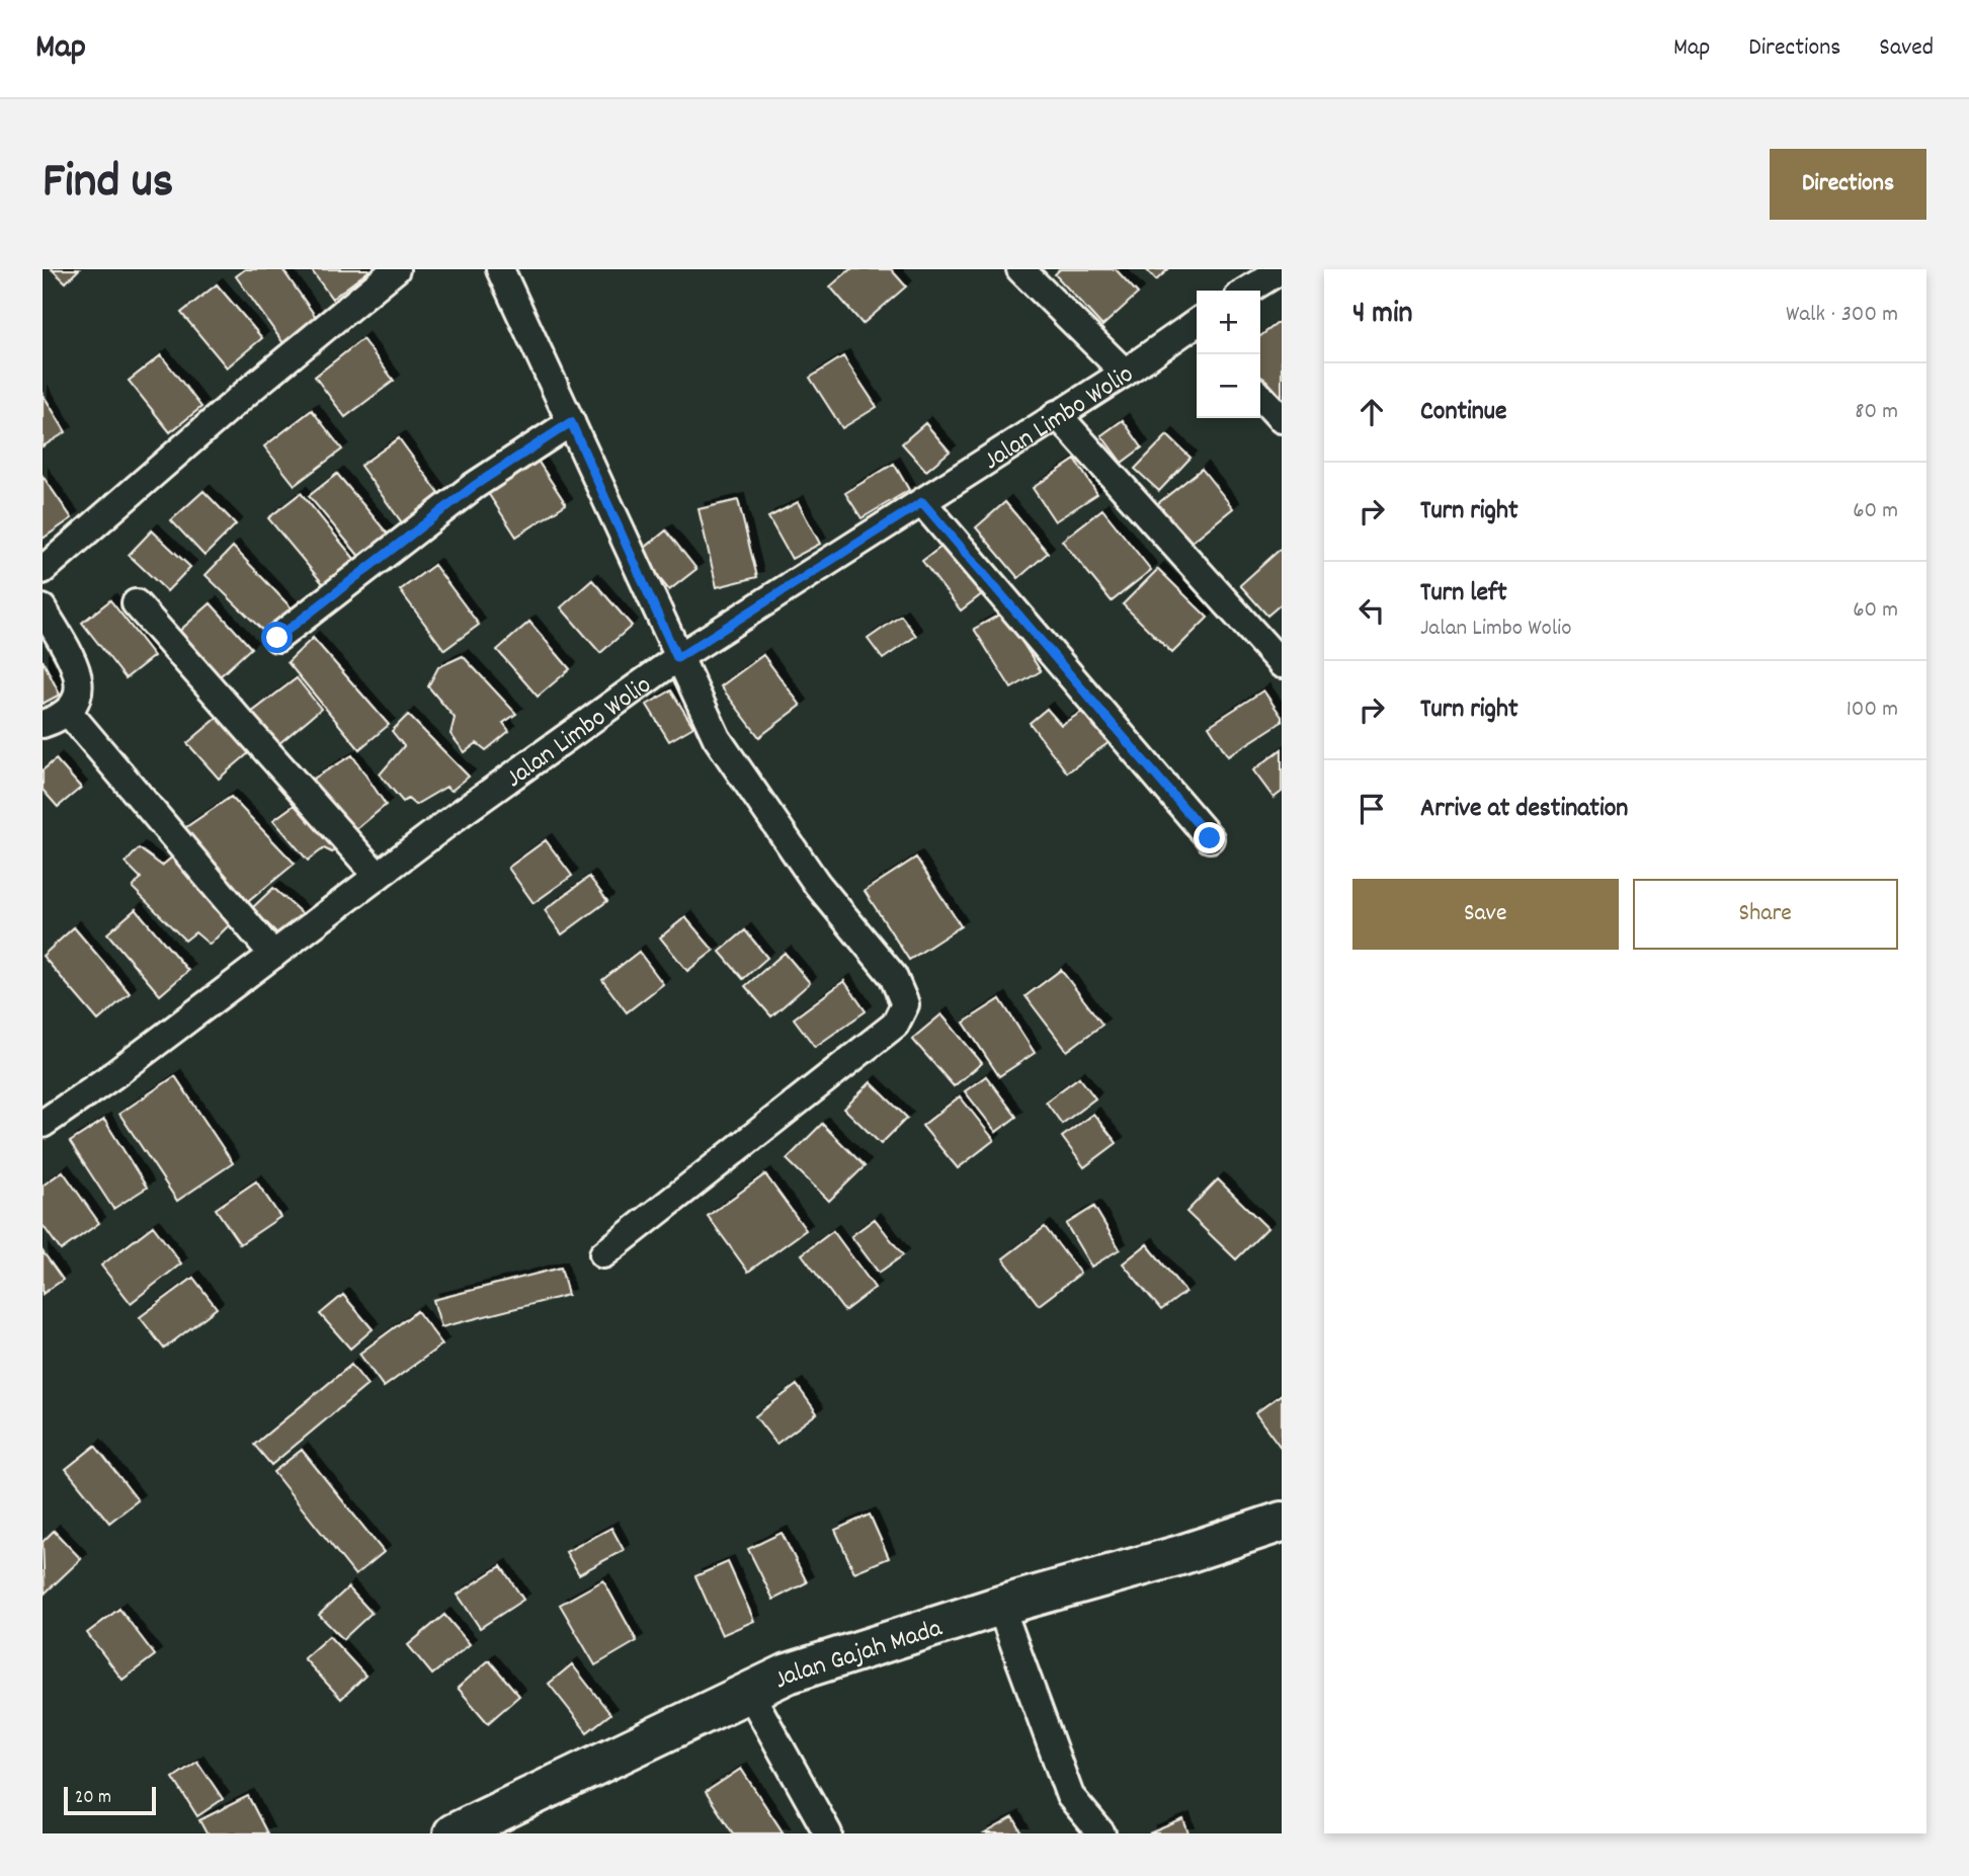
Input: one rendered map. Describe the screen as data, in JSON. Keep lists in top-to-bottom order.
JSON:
{
  "streets": {
    "highway": ["Jalan Gajah Mada"],
    "street": ["Jalan Limbo Wolio"]
  },
  "scale_bar": "20 m",
  "page": {
    "header": "Map",
    "nav": ["Map", "Directions", "Saved"],
    "title": "Find us",
    "buttons": [
      "Directions",
      ["Save", "Share"]
    ],
    "heading": ["4 min", "Walk · 300 m"],
    "map_buttons": ["+", "−"],
    "list": [
      ["Continue", "80 m"],
      ["Turn right", "60 m"],
      ["Turn left", "Jalan Limbo Wolio", "60 m"],
      ["Turn right", "100 m"],
      "Arrive at destination"
    ],
    "scale": "20 m"
  }
}
